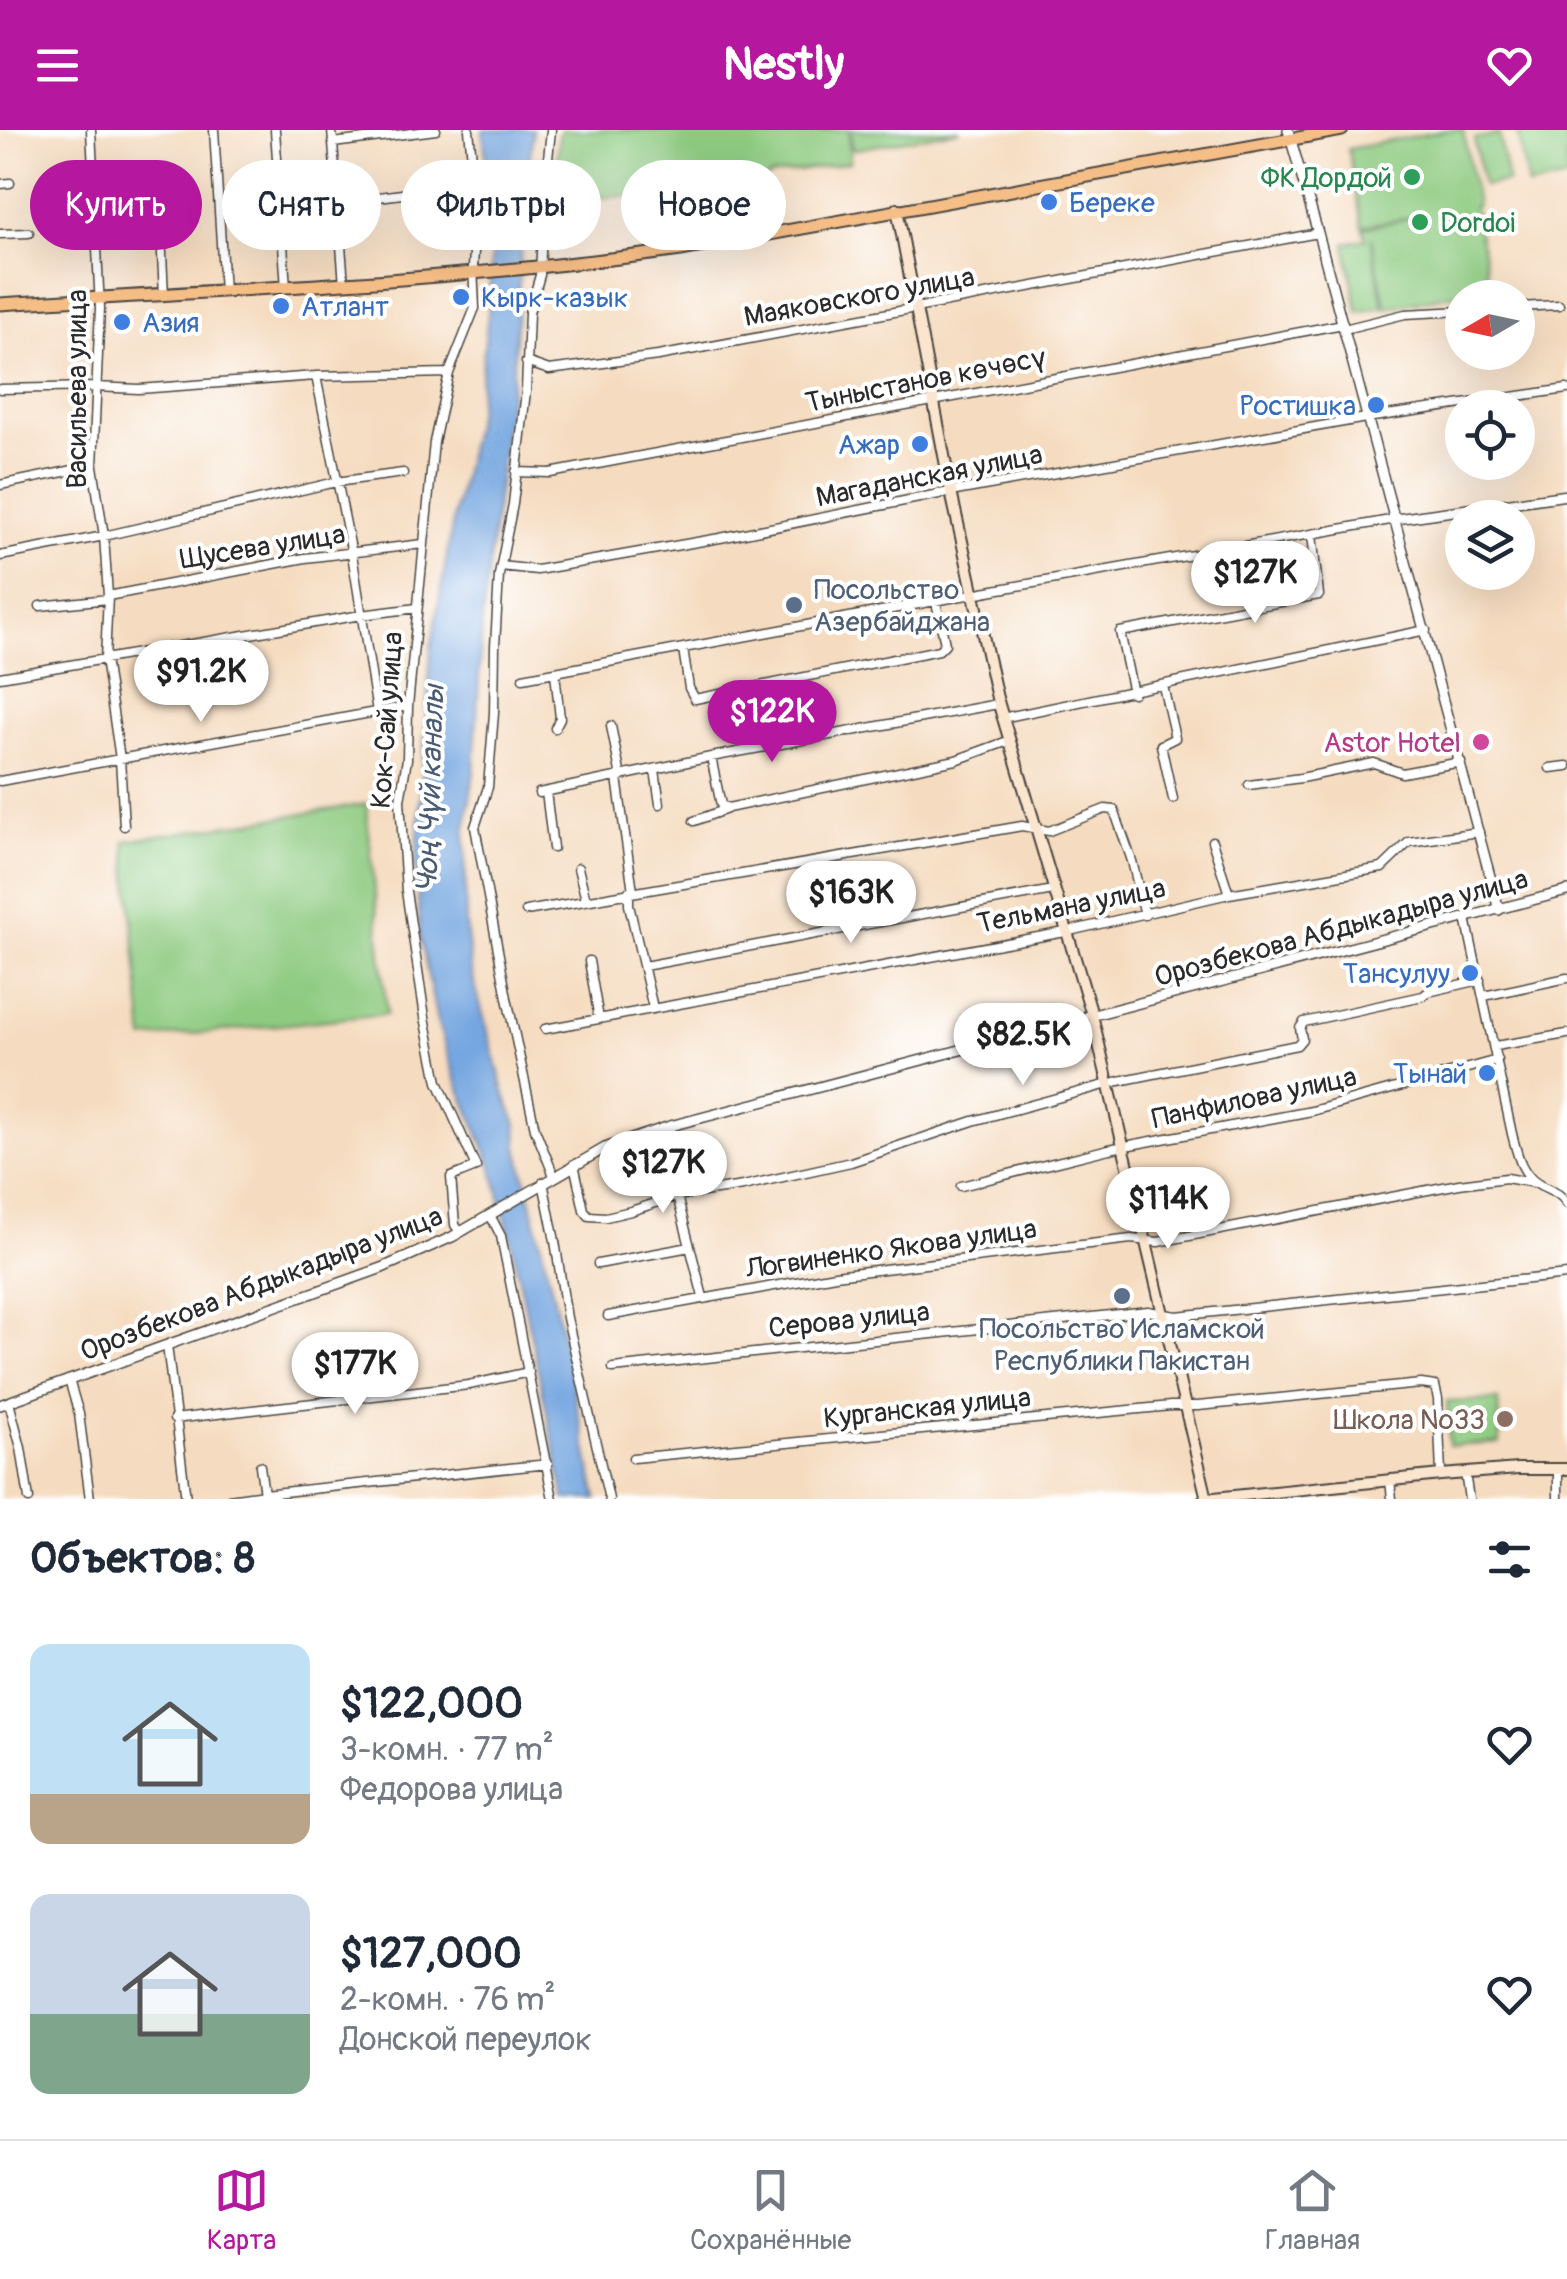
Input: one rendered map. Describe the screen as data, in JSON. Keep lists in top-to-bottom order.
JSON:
{
  "streets": {
    "street": [
      "Маяковского улица",
      "Тыныстанов көчөсү",
      "Васильева улица",
      "Магаданская улица",
      "Щусева улица",
      "Кок-Сай улица",
      "Тельмана улица",
      "Орозбекова Абдыкадыра улица",
      "Панфилова улица",
      "Логвиненко Якова улица",
      "Серова улица",
      "Курганская улица"
    ]
  },
  "crossings": [
    ["Васильева улица", "Щусева улица"],
    ["Щусева улица", "Кок-Сай улица"],
    ["Кок-Сай улица", "Орозбекова Абдыкадыра улица"]
  ],
  "water": ["Чоң Чүй каналы"],
  "places": [
    "ФК Дордой",
    "Береке",
    "Dordoi",
    "Кырк-казык",
    "Атлант",
    "Азия",
    "Ростишка",
    "Ажар",
    "Посольство Азербайджана",
    "Astor Hotel",
    "Тансулуу",
    "Тынай",
    "Посольство Исламской Республики Пакистан",
    "Школа №33"
  ],
  "north": "left",
  "page": {
    "header": "Nestly",
    "chip": [
      "Купить",
      "Снять",
      "Фильтры",
      "Новое"
    ],
    "price": [
      "$127K",
      "$91.2K",
      "$122K",
      "$163K",
      "$82.5K",
      "$127K",
      "$114K",
      "$177K"
    ],
    "heading": "Объектов: 8",
    "list": [
      {
        "name": "$122,000",
        "note": "3-комн. · 77 m² · Федорова улица"
      },
      {
        "name": "$127,000",
        "note": "2-комн. · 76 m² · Донской переулок"
      }
    ],
    "tabs": ["Карта", "Сохранённые", "Главная"]
  }
}
